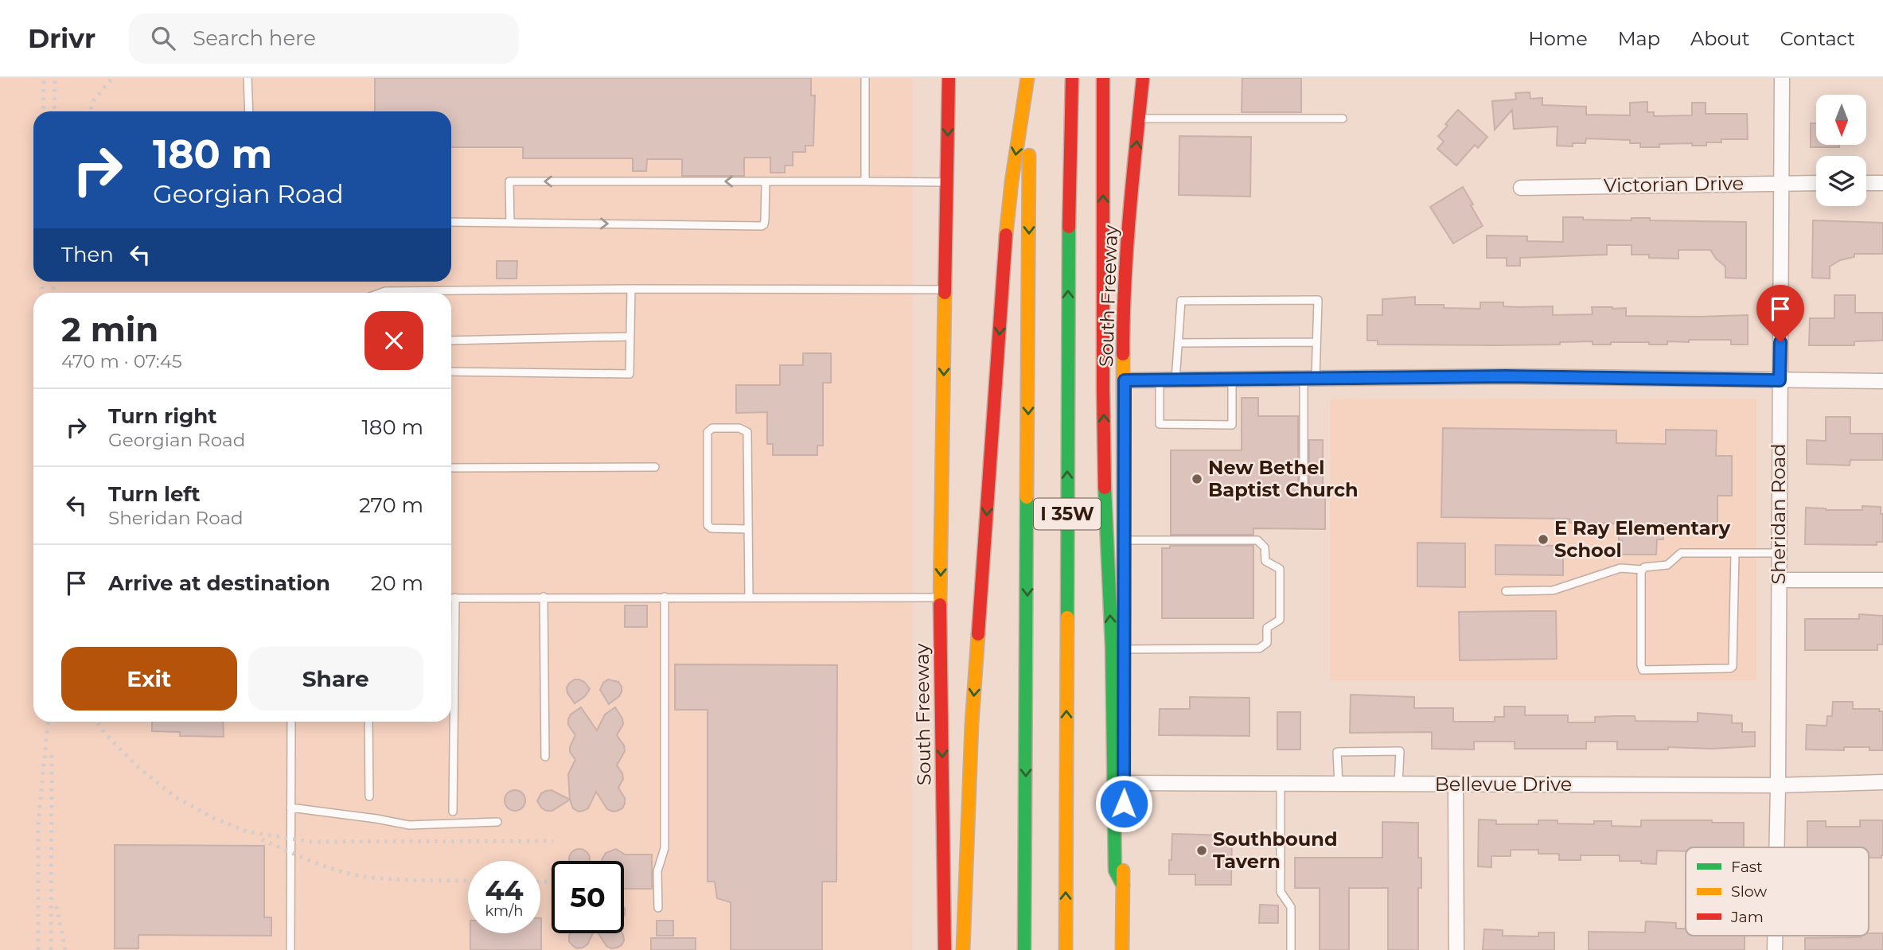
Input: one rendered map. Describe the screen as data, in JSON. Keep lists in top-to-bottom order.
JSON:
{
  "streets": {
    "main road": ["South Freeway", "I 35W"],
    "street": ["Victorian Drive", "Sheridan Road", "Bellevue Drive"]
  },
  "crossings": [
    ["Victorian Drive", "Sheridan Road"],
    ["South Freeway", "Bellevue Drive"],
    ["Sheridan Road", "Bellevue Drive"]
  ],
  "places": ["New Bethel Baptist Church", "E Ray Elementary School", "Southbound Tavern"],
  "legend": ["Fast", "Slow", "Jam"],
  "north": "bottom",
  "page": {
    "header": "Drivr",
    "search": "Search here",
    "nav": [
      "Home",
      "Map",
      "About",
      "Contact"
    ],
    "turn": ["180 m", "Georgian Road"],
    "then": "Then",
    "heading": ["2 min", "470 m · 07:45"],
    "list": [
      {
        "name": "Turn right",
        "note": "Georgian Road",
        "value": "180 m"
      },
      {
        "name": "Turn left",
        "note": "Sheridan Road",
        "value": "270 m"
      },
      {
        "name": "Arrive at destination",
        "value": "20 m"
      }
    ],
    "buttons": ["Exit", "Share"],
    "speed": "44 km/h",
    "limit": "50"
  }
}
